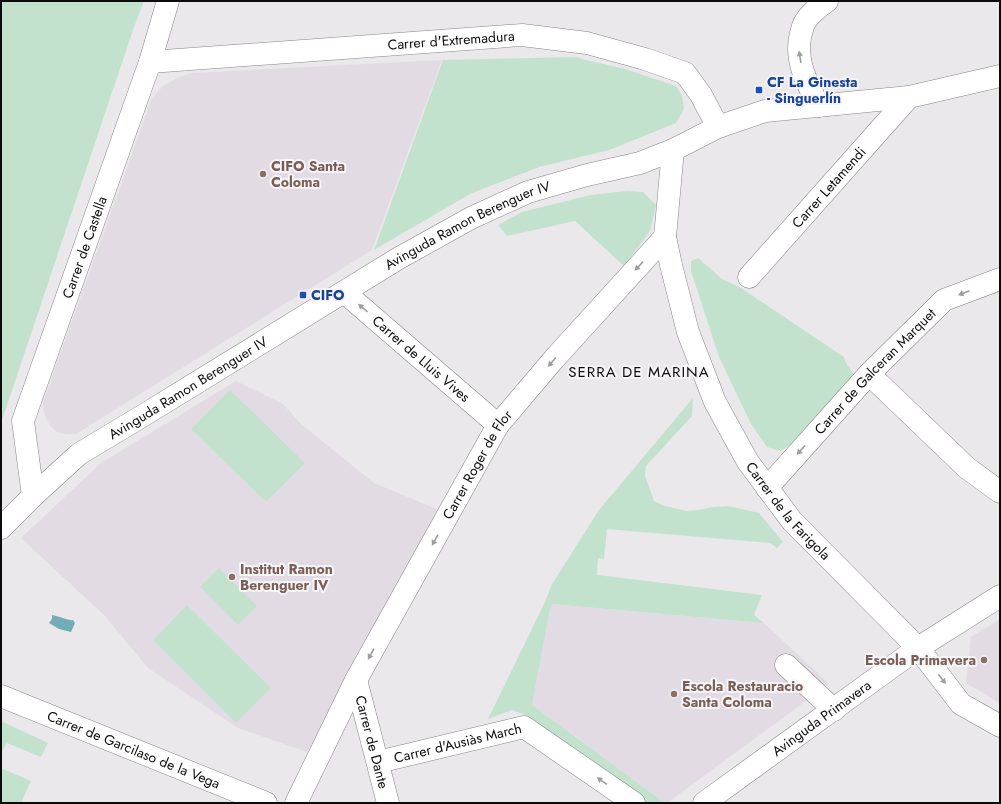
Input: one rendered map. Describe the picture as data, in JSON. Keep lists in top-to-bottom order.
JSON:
{
  "streets": {
    "street": [
      "Carrer d'Extremadura",
      "Carrer Letamendi",
      "Avinguda Ramon Berenguer IV",
      "Carrer de Castella",
      "Carrer de Lluis Vives",
      "Carrer de Galceran Marquet",
      "Carrer Roger de Flor",
      "Carrer de la Farigola",
      "Avinguda Primavera",
      "Carrer de Dante",
      "Carrer d'Ausiàs March",
      "Carrer de Garcilaso de la Vega"
    ]
  },
  "crossings": [
    ["Carrer d'Extremadura", "Avinguda Ramon Berenguer IV"],
    ["Carrer d'Extremadura", "Carrer de Castella"],
    ["Carrer Letamendi", "Avinguda Ramon Berenguer IV"],
    ["Avinguda Ramon Berenguer IV", "Carrer de Castella"],
    ["Avinguda Ramon Berenguer IV", "Carrer de Lluis Vives"],
    ["Carrer de Lluis Vives", "Carrer Roger de Flor"],
    ["Carrer de Galceran Marquet", "Carrer de la Farigola"],
    ["Carrer Roger de Flor", "Carrer de la Farigola"],
    ["Carrer Roger de Flor", "Carrer de Dante"],
    ["Carrer de la Farigola", "Avinguda Primavera"],
    ["Carrer de Dante", "Carrer d'Ausiàs March"]
  ],
  "one_way": [
    "Carrer de Lluis Vives",
    "Carrer de Galceran Marquet",
    "Carrer Roger de Flor",
    "Carrer d'Ausiàs March"
  ],
  "districts": ["SERRA DE MARINA"],
  "places": {
    "transit": ["CF La Ginesta - Singuerlín", "CIFO"],
    "other": [
      "CIFO Santa Coloma",
      "Institut Ramon Berenguer IV",
      "Escola Primavera",
      "Escola Restauracio Santa Coloma"
    ]
  }
}
